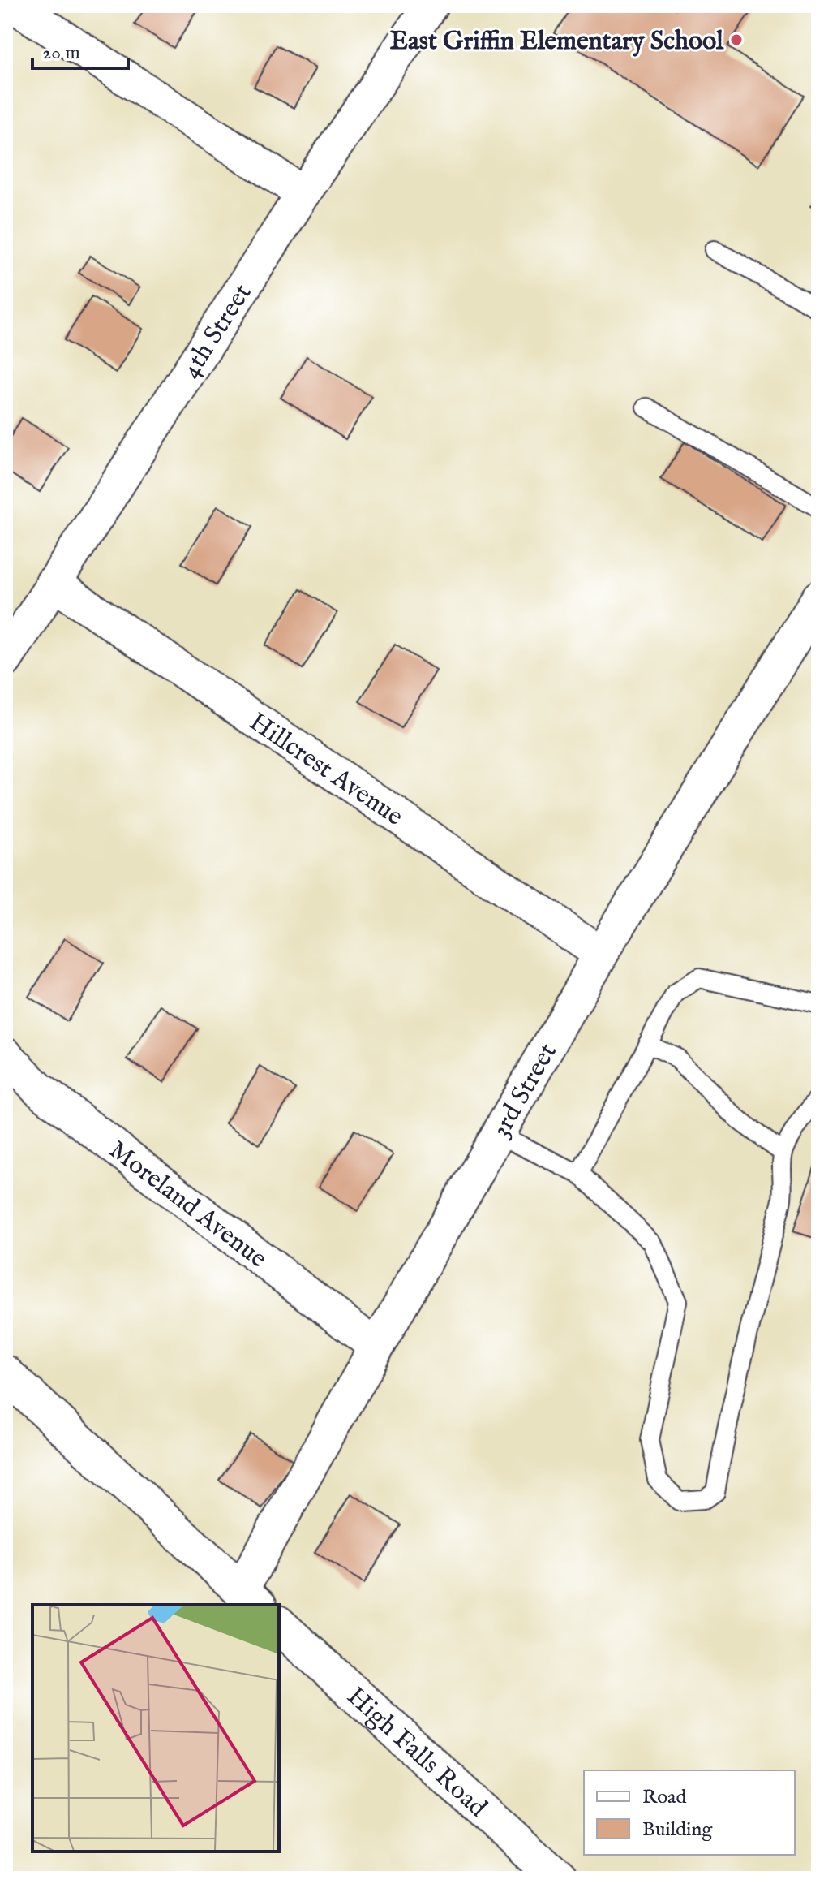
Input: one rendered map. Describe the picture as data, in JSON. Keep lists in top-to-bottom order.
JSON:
{
  "streets": {
    "street": [
      "4th Street",
      "Hillcrest Avenue",
      "3rd Street",
      "Moreland Avenue",
      "High Falls Road"
    ]
  },
  "crossings": [
    ["4th Street", "Hillcrest Avenue"],
    ["Hillcrest Avenue", "3rd Street"],
    ["3rd Street", "Moreland Avenue"]
  ],
  "places": ["East Griffin Elementary School"],
  "legend": ["Road", "Building"],
  "scale_bar": "20 m"
}
